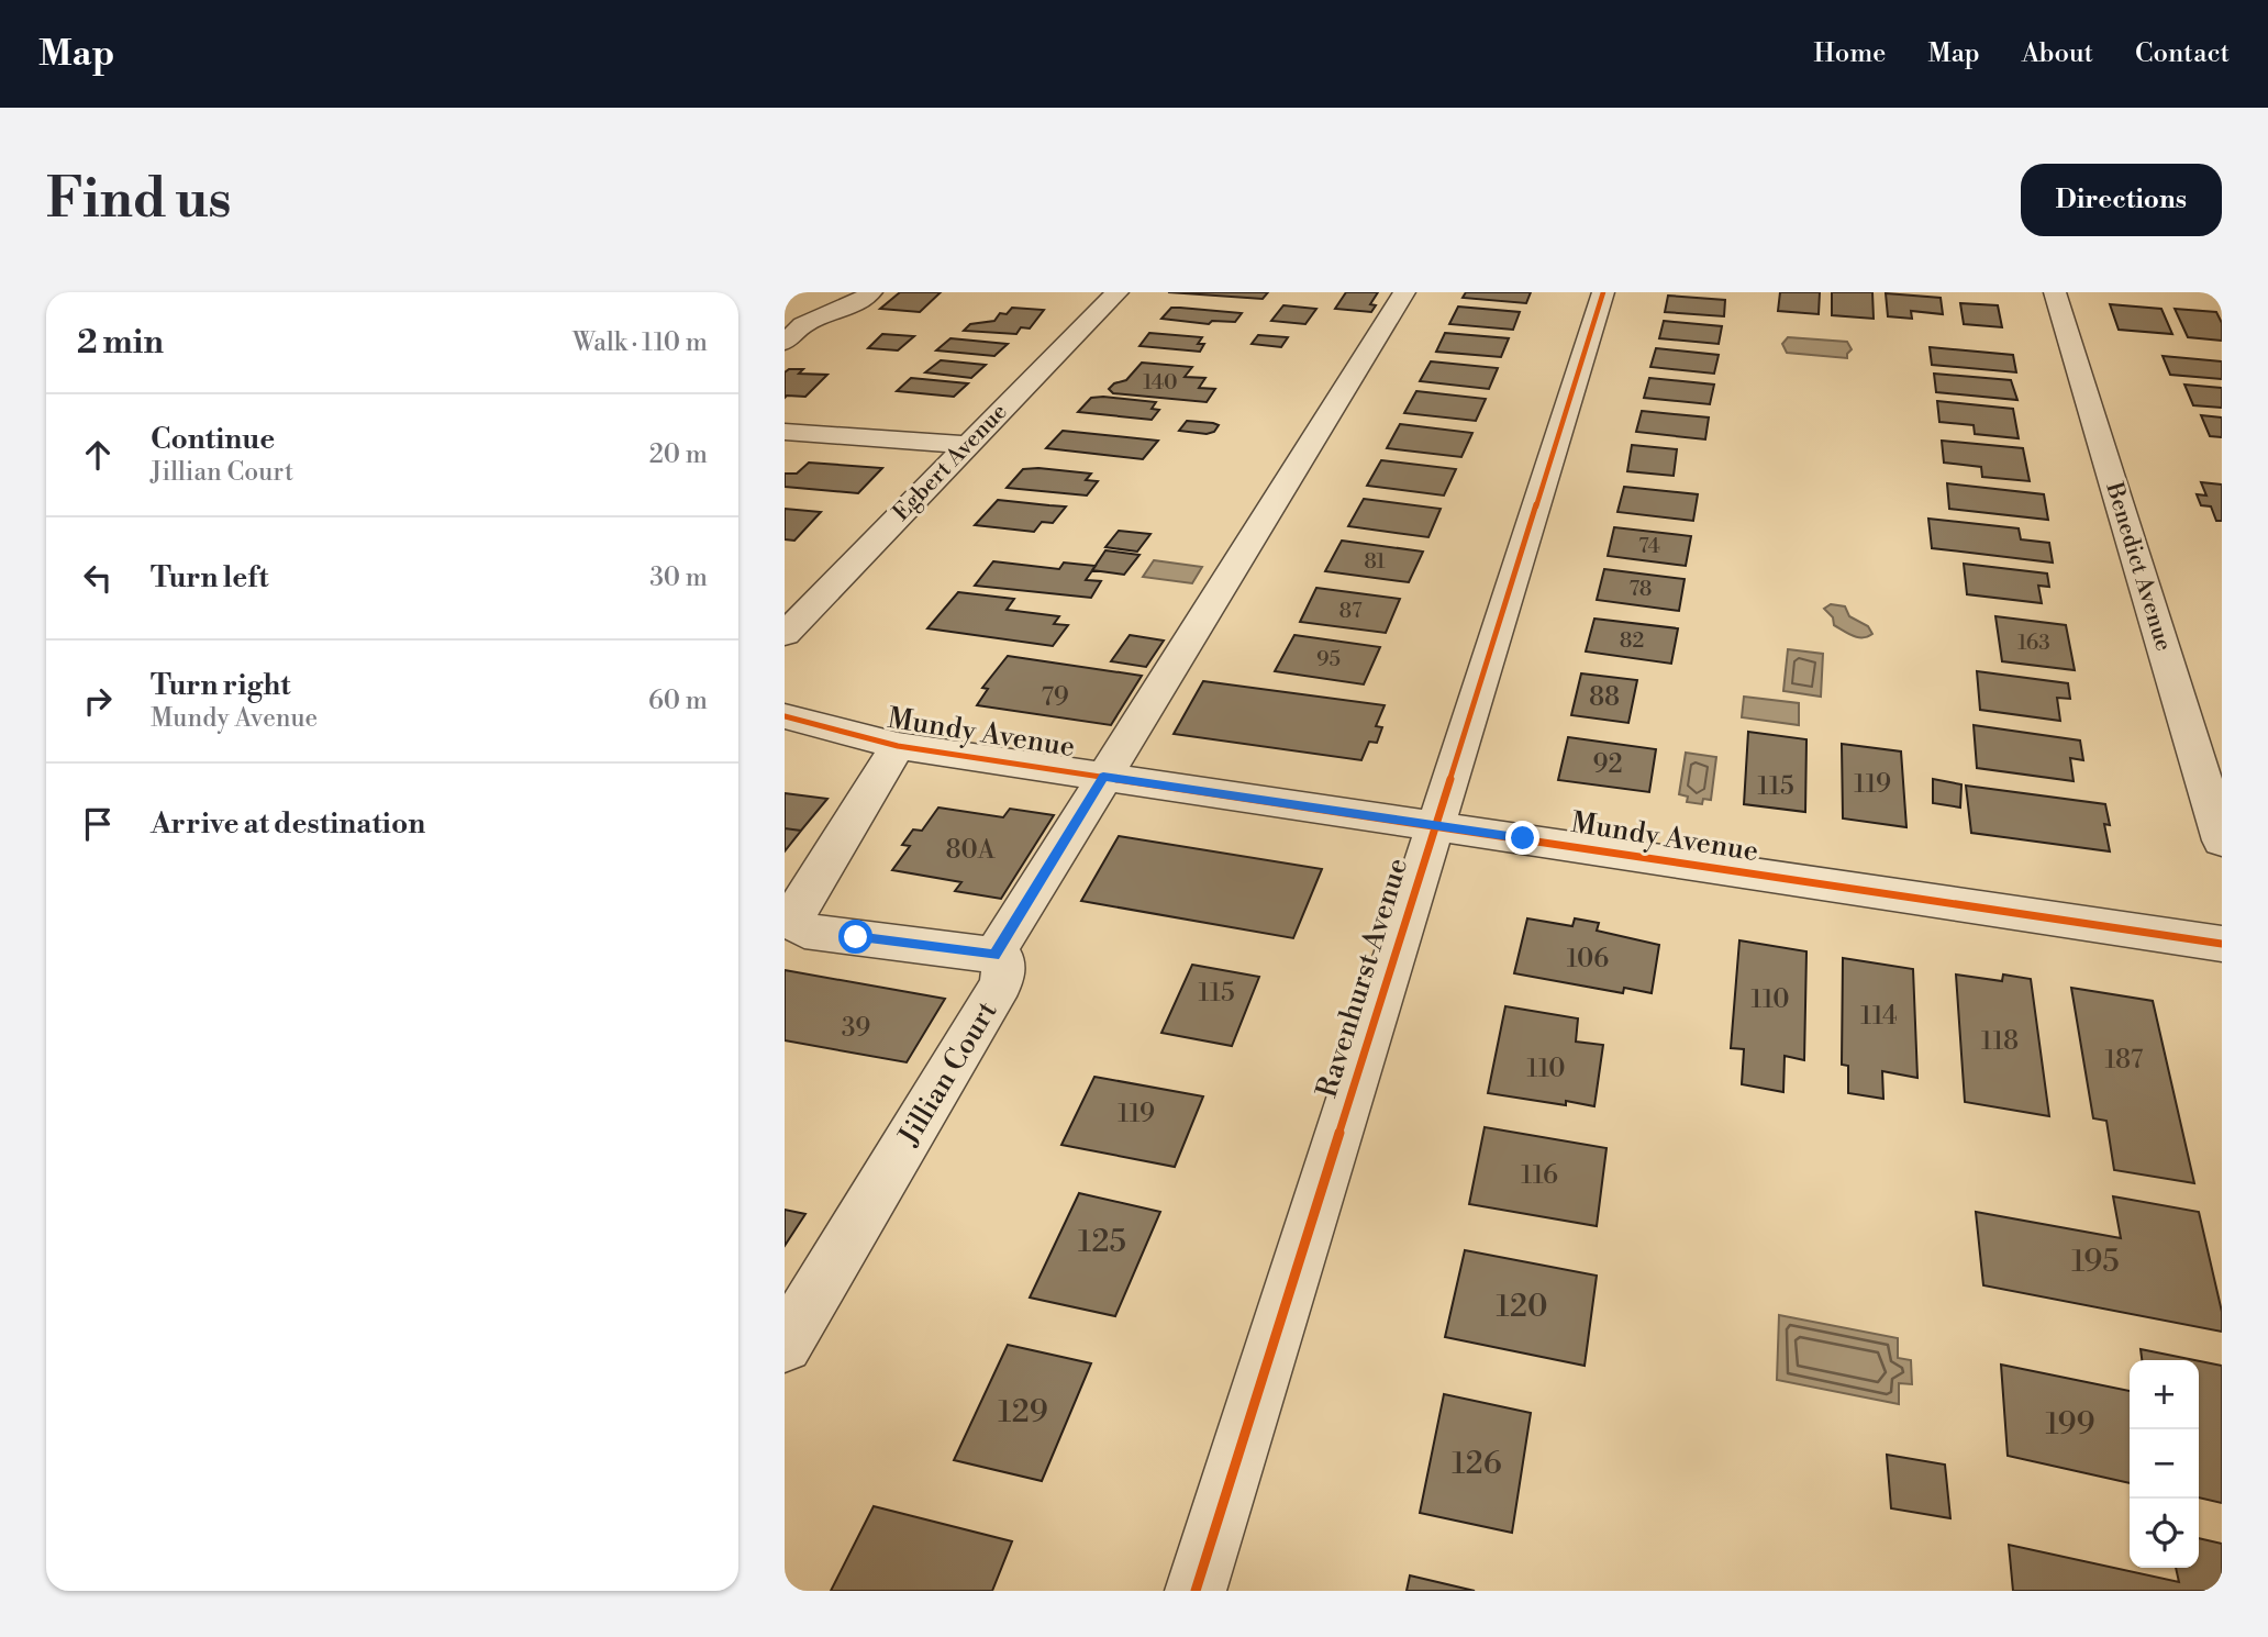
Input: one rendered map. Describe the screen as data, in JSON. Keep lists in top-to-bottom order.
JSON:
{
  "streets": {
    "street": [
      "Egbert Avenue",
      "Benedict Avenue",
      "Mundy Avenue",
      "Ravenhurst Avenue",
      "Jillian Court"
    ]
  },
  "crossings": [
    ["Mundy Avenue", "Ravenhurst Avenue"],
    ["Mundy Avenue", "Jillian Court"]
  ],
  "house_numbers": [
    "140",
    "74",
    "81",
    "78",
    "87",
    "82",
    "163",
    "95",
    "79",
    "88",
    "92",
    "119",
    "115",
    "80A",
    "106",
    "115",
    "110",
    "114",
    "39",
    "118",
    "187",
    "110",
    "119",
    "116",
    "125",
    "195",
    "120",
    "129",
    "199",
    "126"
  ],
  "page": {
    "header": "Map",
    "nav": [
      "Home",
      "Map",
      "About",
      "Contact"
    ],
    "buttons": "Directions",
    "title": "Find us",
    "heading": ["2 min", "Walk · 110 m"],
    "list": [
      ["Continue", "Jillian Court", "20 m"],
      ["Turn left", "30 m"],
      ["Turn right", "Mundy Avenue", "60 m"],
      "Arrive at destination"
    ],
    "map_buttons": ["+", "−"]
  }
}
